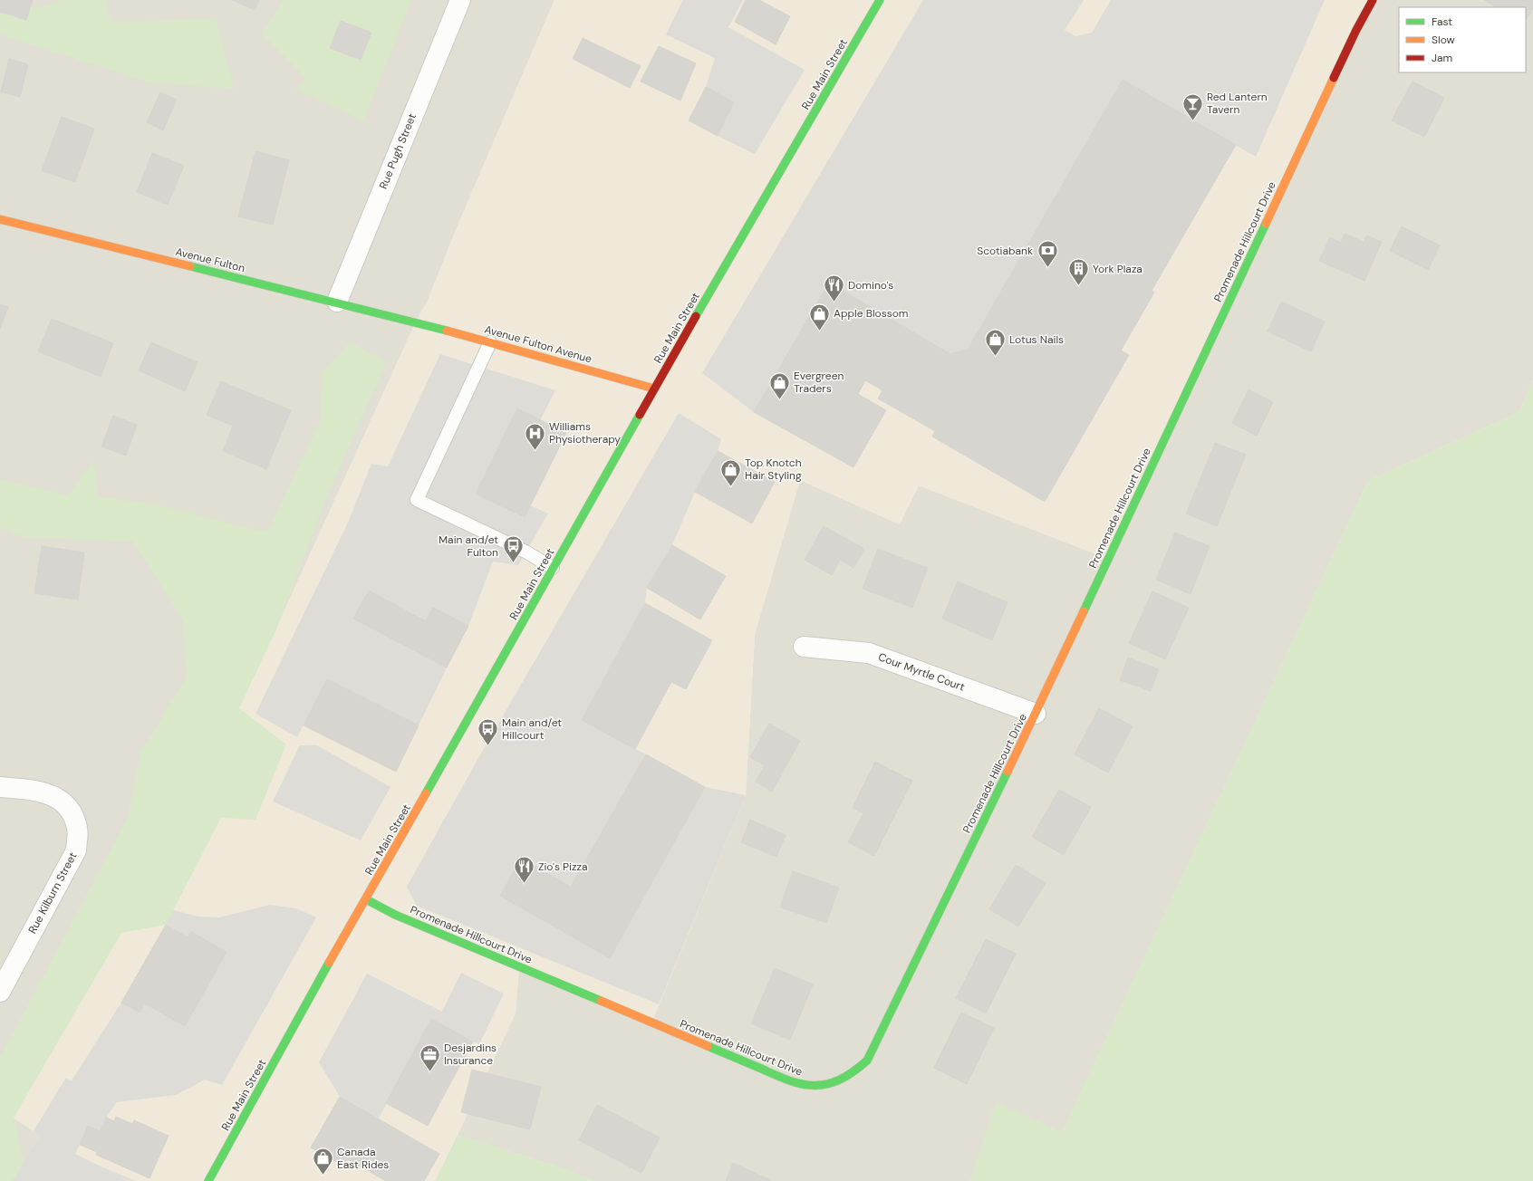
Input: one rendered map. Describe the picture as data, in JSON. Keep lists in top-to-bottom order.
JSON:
{
  "streets": {
    "street": [
      "Rue Main Street",
      "Rue Pugh Street",
      "Promenade Hillcourt Drive",
      "Avenue Fulton",
      "Avenue Fulton Avenue",
      "Cour Myrtle Court",
      "Rue Kilburn Street"
    ]
  },
  "crossings": [
    ["Rue Main Street", "Promenade Hillcourt Drive"],
    ["Rue Main Street", "Avenue Fulton Avenue"],
    ["Rue Pugh Street", "Avenue Fulton"],
    ["Promenade Hillcourt Drive", "Cour Myrtle Court"],
    ["Avenue Fulton", "Avenue Fulton Avenue"]
  ],
  "places": {
    "bar": ["Red Lantern Tavern"],
    "bank": ["Scotiabank"],
    "building": ["York Plaza"],
    "restaurant": ["Domino's", "Zio's Pizza"],
    "shop": [
      "Apple Blossom",
      "Lotus Nails",
      "Evergreen Traders",
      "Top Knotch Hair Styling",
      "Canada East Rides"
    ],
    "hospital": ["Williams Physiotherapy"],
    "bus stop": ["Main and/et Fulton", "Main and/et Hillcourt"],
    "office": ["Desjardins Insurance"]
  },
  "legend": ["Fast", "Slow", "Jam"]
}
